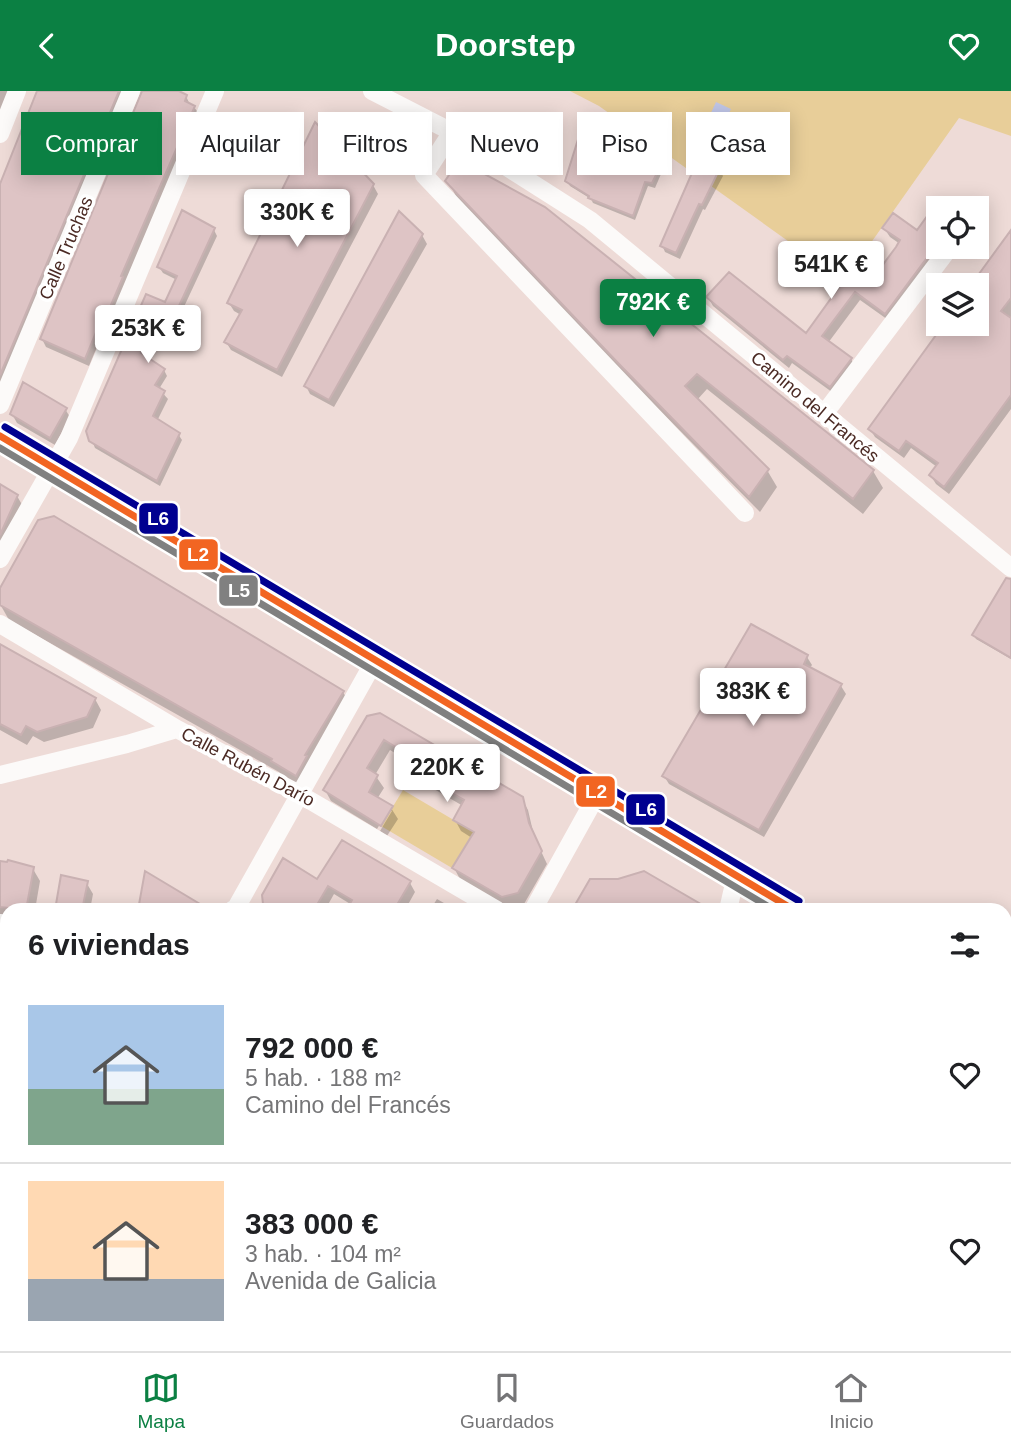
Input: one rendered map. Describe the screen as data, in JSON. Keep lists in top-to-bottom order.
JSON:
{
  "streets": {
    "street": ["Calle Truchas", "Camino del Francés", "Calle Rubén Darío"]
  },
  "lines": ["transit line L6", "transit line L2", "transit line L5"],
  "page": {
    "header": "Doorstep",
    "chip": [
      "Comprar",
      "Alquilar",
      "Filtros",
      "Nuevo",
      "Piso",
      "Casa"
    ],
    "price": [
      "330K €",
      "541K €",
      "792K €",
      "253K €",
      "383K €",
      "220K €"
    ],
    "heading": "6 viviendas",
    "list": [
      {
        "name": "792 000 €",
        "note": "5 hab. · 188 m² · Camino del Francés"
      },
      {
        "name": "383 000 €",
        "note": "3 hab. · 104 m² · Avenida de Galicia"
      }
    ],
    "tabs": ["Mapa", "Guardados", "Inicio"]
  }
}
